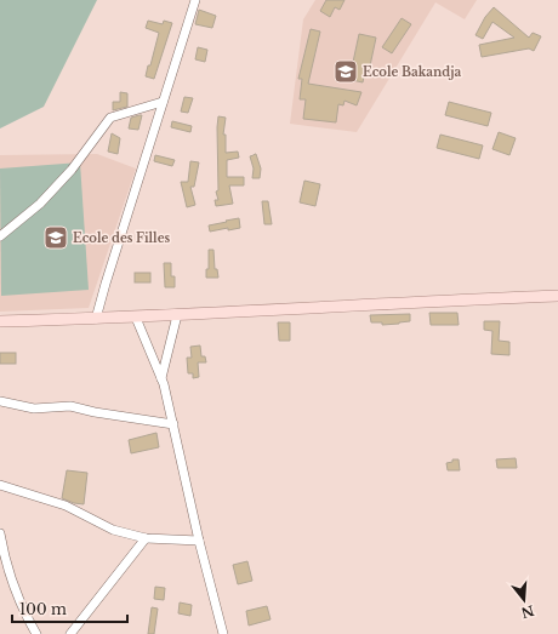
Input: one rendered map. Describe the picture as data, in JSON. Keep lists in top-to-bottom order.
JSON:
{
  "places": {
    "school or university": ["Ecole Bakandja", "Ecole des Filles"]
  },
  "scale_bar": "100 m",
  "north": "bottom"
}
